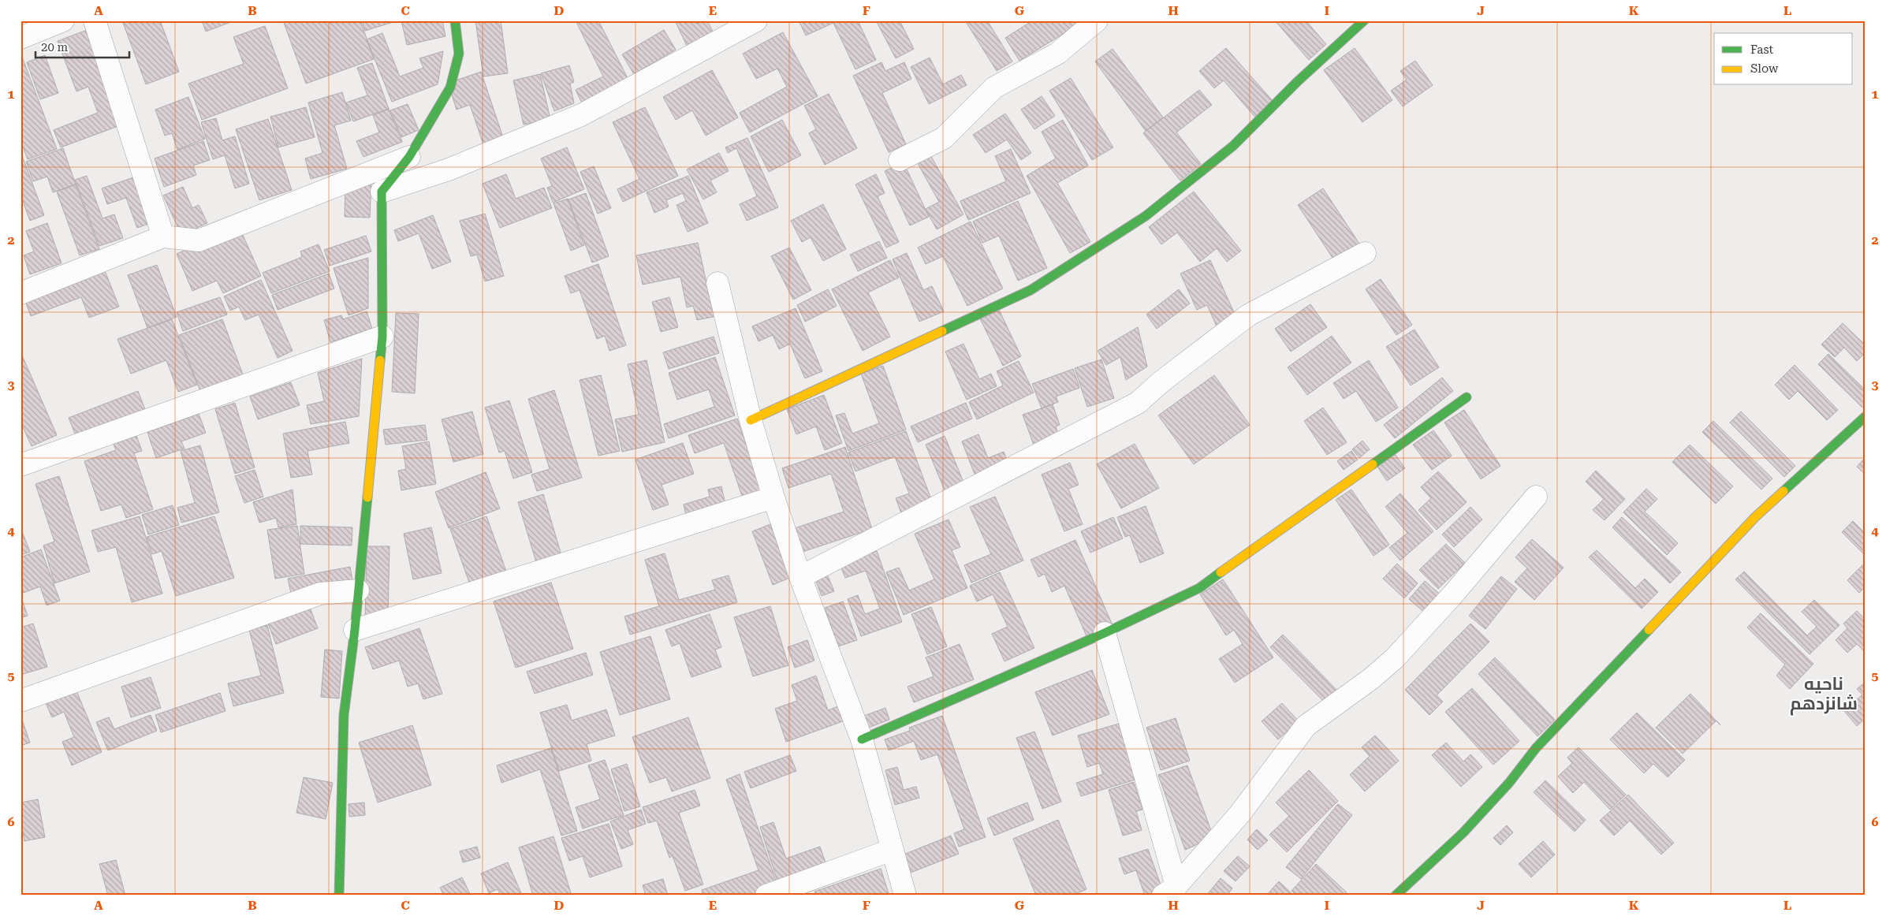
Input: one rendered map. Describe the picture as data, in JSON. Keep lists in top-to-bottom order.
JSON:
{
  "districts": ["ناحیه شانزدهم"],
  "legend": ["Fast", "Slow"],
  "scale_bar": "20 m",
  "grid": {
    "columns": [
      "A",
      "B",
      "C",
      "D",
      "E",
      "F",
      "G",
      "H",
      "I",
      "J",
      "K",
      "L"
    ],
    "rows": [
      "1",
      "2",
      "3",
      "4",
      "5",
      "6"
    ]
  }
}
